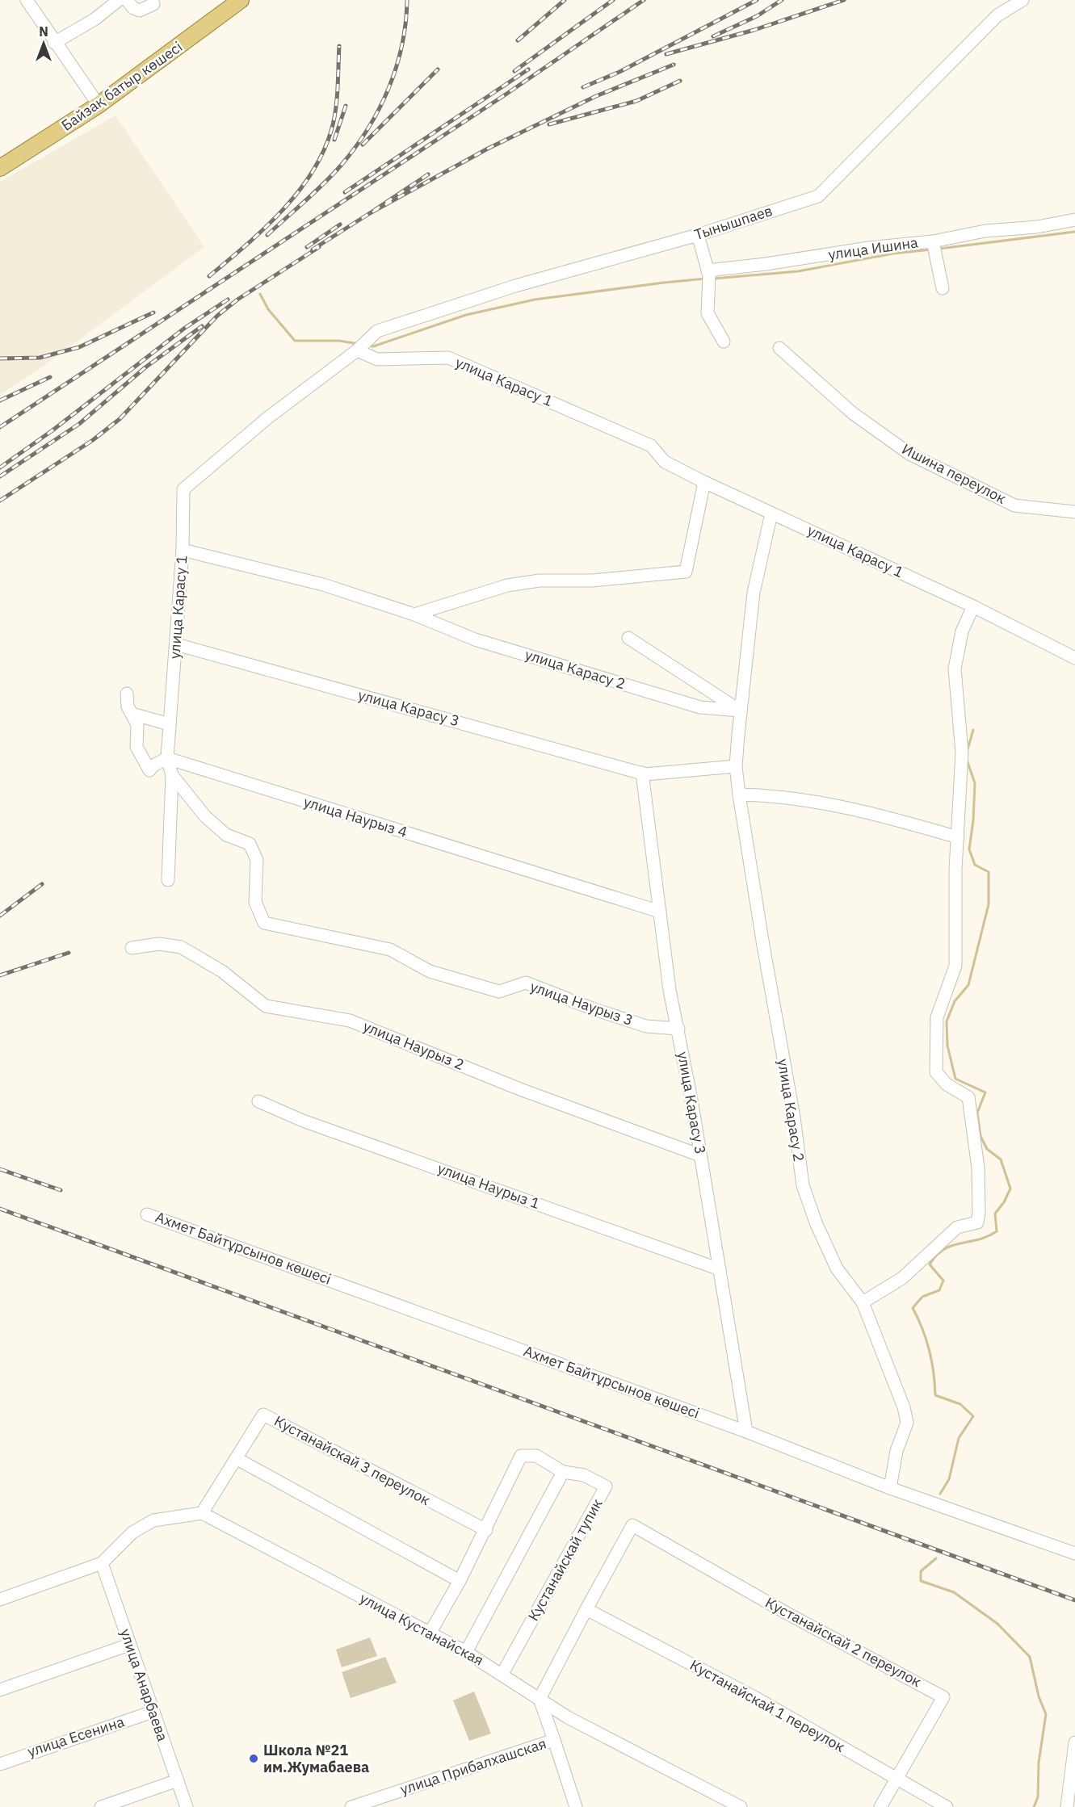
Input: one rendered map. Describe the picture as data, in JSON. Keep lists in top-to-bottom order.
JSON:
{
  "streets": {
    "main road": ["Байзақ батыр көшесі"],
    "street": [
      "Тынышпаев",
      "улица Ишина",
      "улица Карасу 1",
      "Ишина переулок",
      "улица Карасу 2",
      "улица Карасу 3",
      "улица Наурыз 4",
      "улица Наурыз 3",
      "улица Наурыз 2",
      "улица Наурыз 1",
      "Ахмет Байтұрсынов көшесі",
      "Кустанайскай 3 переулок",
      "Кустанайскай тупик",
      "улица Кустанайская",
      "Кустанайскай 2 переулок",
      "улица Анарбаева",
      "Кустанайскай 1 переулок",
      "улица Есенина",
      "улица Прибалхашская"
    ]
  },
  "crossings": [
    ["Тынышпаев", "улица Карасу 1"],
    ["улица Карасу 1", "улица Карасу 2"],
    ["улица Карасу 1", "улица Карасу 3"],
    ["улица Карасу 1", "улица Наурыз 4"],
    ["улица Карасу 2", "улица Карасу 3"],
    ["улица Карасу 2", "Ахмет Байтұрсынов көшесі"],
    ["улица Карасу 3", "улица Наурыз 4"],
    ["улица Карасу 3", "улица Наурыз 3"],
    ["улица Карасу 3", "улица Наурыз 2"],
    ["улица Карасу 3", "улица Наурыз 1"],
    ["улица Карасу 3", "Ахмет Байтұрсынов көшесі"],
    ["Кустанайскай 3 переулок", "Кустанайскай тупик"],
    ["Кустанайскай 3 переулок", "улица Кустанайская"],
    ["Кустанайскай тупик", "улица Кустанайская"],
    ["улица Кустанайская", "улица Прибалхашская"],
    ["Кустанайскай 2 переулок", "Кустанайскай 1 переулок"],
    ["улица Анарбаева", "улица Есенина"]
  ],
  "places": ["Школа №21 им.Жумабаева"],
  "north": "top"
}
